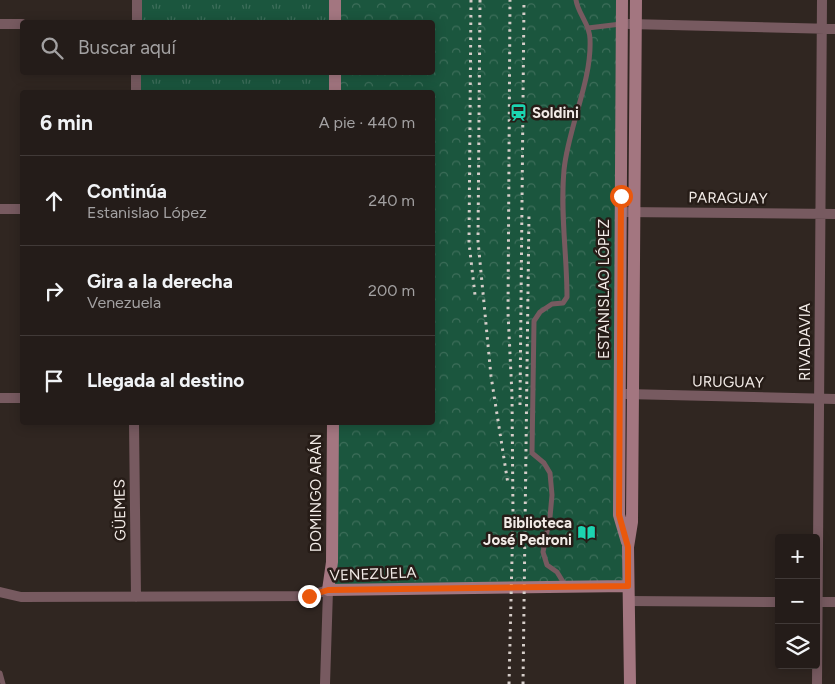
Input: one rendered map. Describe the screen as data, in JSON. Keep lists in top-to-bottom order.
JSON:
{
  "streets": {
    "main road": ["ESTANISLAO LÓPEZ", "DOMINGO ARÁN", "VENEZUELA"],
    "street": [
      "PARAGUAY",
      "RIVADAVIA",
      "URUGUAY",
      "GÜEMES"
    ]
  },
  "crossings": [
    ["PARAGUAY", "ESTANISLAO LÓPEZ"],
    ["PARAGUAY", "RIVADAVIA"],
    ["ESTANISLAO LÓPEZ", "URUGUAY"],
    ["ESTANISLAO LÓPEZ", "VENEZUELA"],
    ["RIVADAVIA", "URUGUAY"],
    ["DOMINGO ARÁN", "VENEZUELA"],
    ["GÜEMES", "VENEZUELA"]
  ],
  "places": {
    "station": ["Soldini"],
    "library": ["Biblioteca José Pedroni"]
  },
  "page": {
    "search": "Buscar aquí",
    "heading": ["6 min", "A pie · 440 m"],
    "list": [
      ["Continúa", "Estanislao López", "240 m"],
      ["Gira a la derecha", "Venezuela", "200 m"],
      "Llegada al destino"
    ],
    "map_buttons": ["+", "−"]
  }
}
